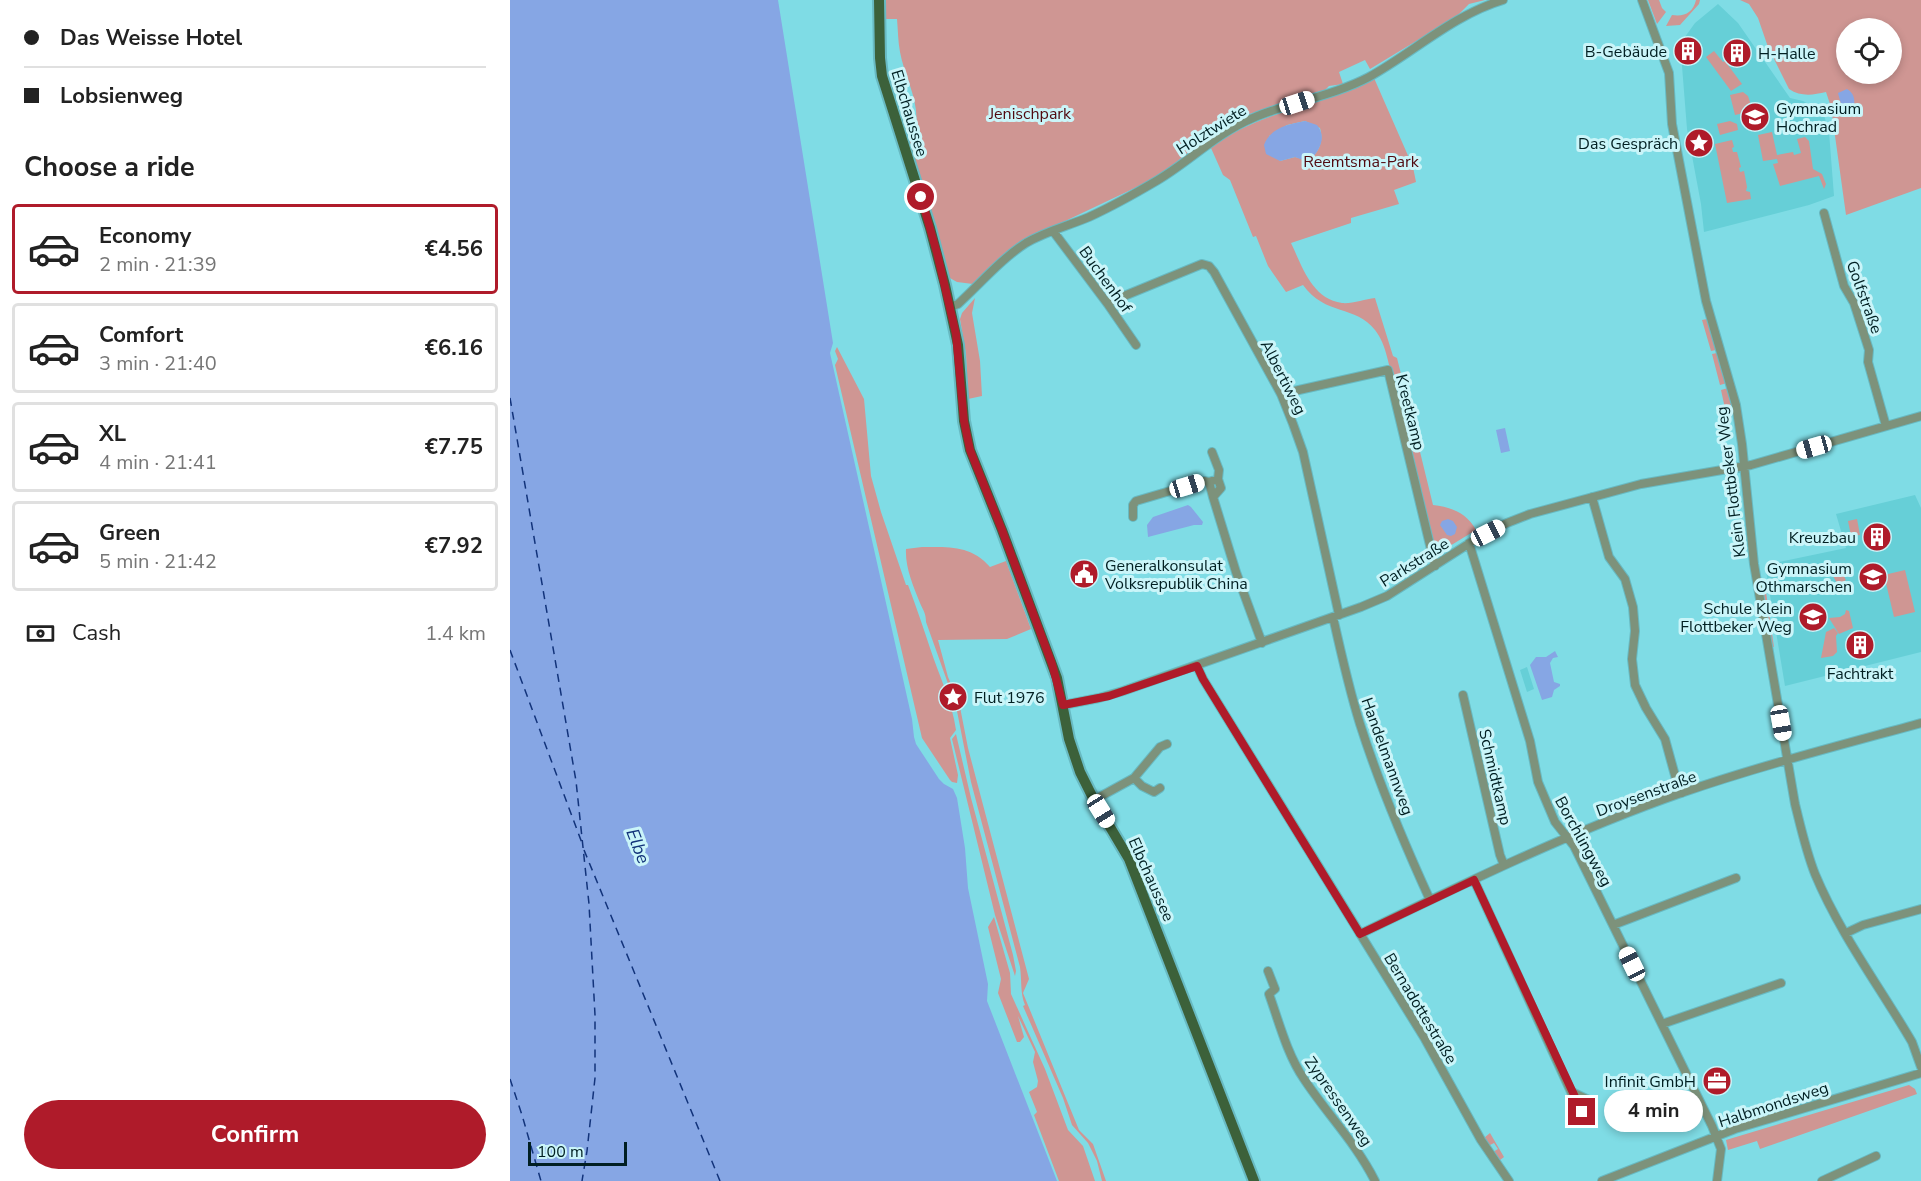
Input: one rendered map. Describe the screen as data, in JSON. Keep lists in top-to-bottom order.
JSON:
{
  "streets": {
    "main road": ["Elbchaussee"],
    "street": [
      "Holztwiete",
      "Buchenhof",
      "Golfstraße",
      "Albertiweg",
      "Kreetkamp",
      "Klein Flottbeker Weg",
      "Parkstraße",
      "Handelmannweg",
      "Schmidtkamp",
      "Droysenstraße",
      "Borchlingweg",
      "Bernadottestraße",
      "Zypressenweg",
      "Halbmondsweg"
    ]
  },
  "crossings": [
    ["Elbchaussee", "Holztwiete"],
    ["Elbchaussee", "Parkstraße"],
    ["Holztwiete", "Buchenhof"],
    ["Buchenhof", "Albertiweg"],
    ["Golfstraße", "Parkstraße"],
    ["Albertiweg", "Kreetkamp"],
    ["Albertiweg", "Parkstraße"],
    ["Albertiweg", "Handelmannweg"],
    ["Kreetkamp", "Parkstraße"],
    ["Klein Flottbeker Weg", "Parkstraße"],
    ["Klein Flottbeker Weg", "Droysenstraße"],
    ["Parkstraße", "Handelmannweg"],
    ["Parkstraße", "Borchlingweg"],
    ["Parkstraße", "Bernadottestraße"],
    ["Handelmannweg", "Droysenstraße"],
    ["Schmidtkamp", "Droysenstraße"],
    ["Droysenstraße", "Borchlingweg"],
    ["Droysenstraße", "Bernadottestraße"],
    ["Borchlingweg", "Halbmondsweg"]
  ],
  "water": ["Elbe"],
  "parks": ["Jenischpark", "Reemtsma-Park"],
  "places": {
    "building": [
      "B-Gebäude",
      "H-Halle",
      "Kreuzbau",
      "Fachtrakt"
    ],
    "school or university": ["Gymnasium Hochrad", "Gymnasium Othmarschen", "Schule Klein Flottbeker Weg"],
    "place": ["Das Gespräch", "Flut 1976"],
    "public building": ["Generalkonsulat Volksrepublik China"],
    "office": ["Infinit GmbH"]
  },
  "scale_bar": "100 m",
  "page": {
    "banner": ["Das Weisse Hotel", "Lobsienweg"],
    "heading": "Choose a ride",
    "list": [
      {
        "name": "Economy",
        "note": "2 min · 21:39",
        "value": "€4.56"
      },
      {
        "name": "Comfort",
        "note": "3 min · 21:40",
        "value": "€6.16"
      },
      {
        "name": "XL",
        "note": "4 min · 21:41",
        "value": "€7.75"
      },
      {
        "name": "Green",
        "note": "5 min · 21:42",
        "value": "€7.92"
      }
    ],
    "pay": ["Cash", "1.4 km"],
    "buttons": "Confirm",
    "bubble": "4 min",
    "scale": "100 m"
  }
}
